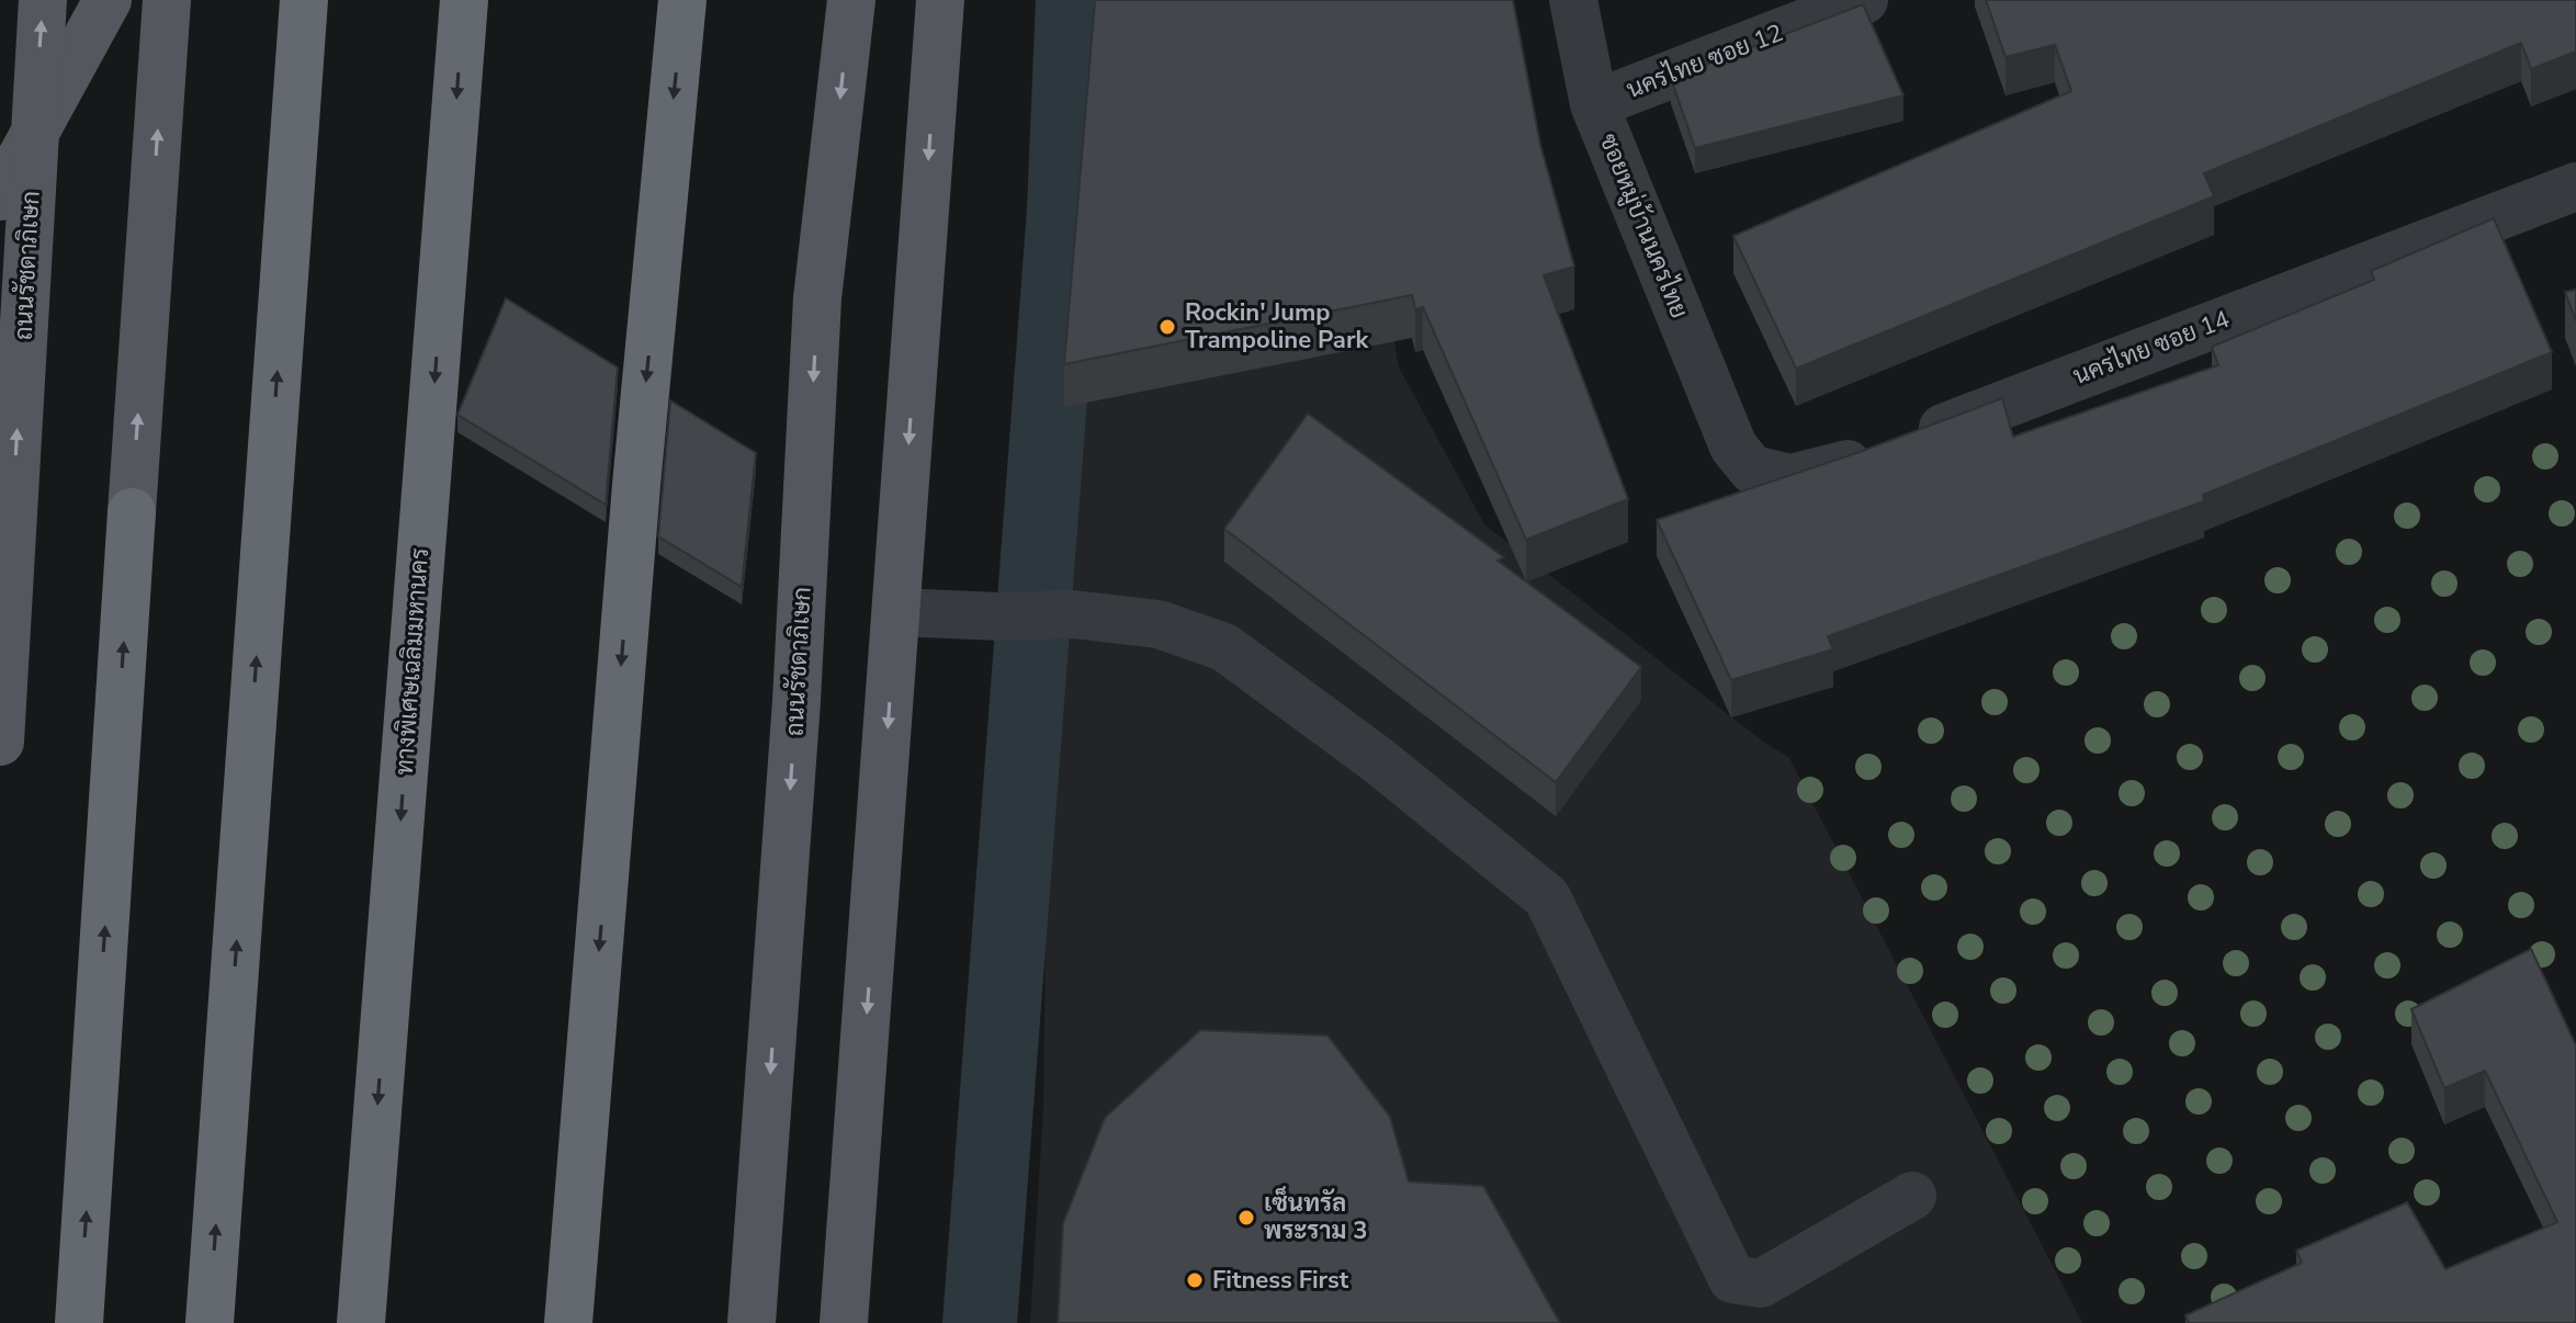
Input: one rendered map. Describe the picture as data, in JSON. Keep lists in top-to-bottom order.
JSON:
{
  "streets": {
    "highway": ["ทางพิเศษเฉลิมมหานคร"],
    "main road": ["ถนนรัชดาภิเษก"],
    "street": ["นครไทย ซอย 12", "ซอยหมู่บ้านนครไทย", "นครไทย ซอย 14"]
  },
  "crossings": [
    ["นครไทย ซอย 12", "ซอยหมู่บ้านนครไทย"],
    ["ซอยหมู่บ้านนครไทย", "นครไทย ซอย 14"]
  ],
  "places": ["Rockin' Jump Trampoline Park", "เซ็นทรัล พระราม 3", "Fitness First"]
}
